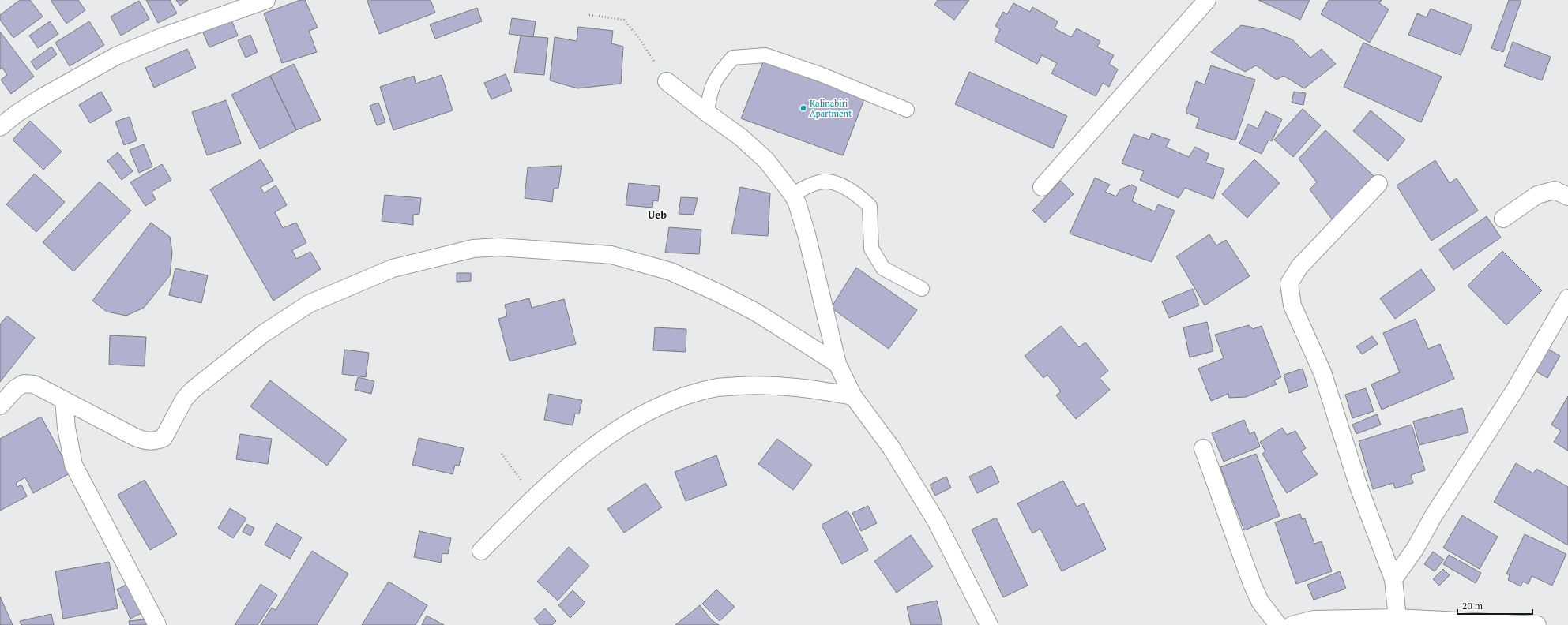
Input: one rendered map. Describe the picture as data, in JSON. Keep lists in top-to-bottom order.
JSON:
{
  "districts": ["Ueb"],
  "places": ["Kalinabiri Apartment"],
  "scale_bar": "20 m"
}
